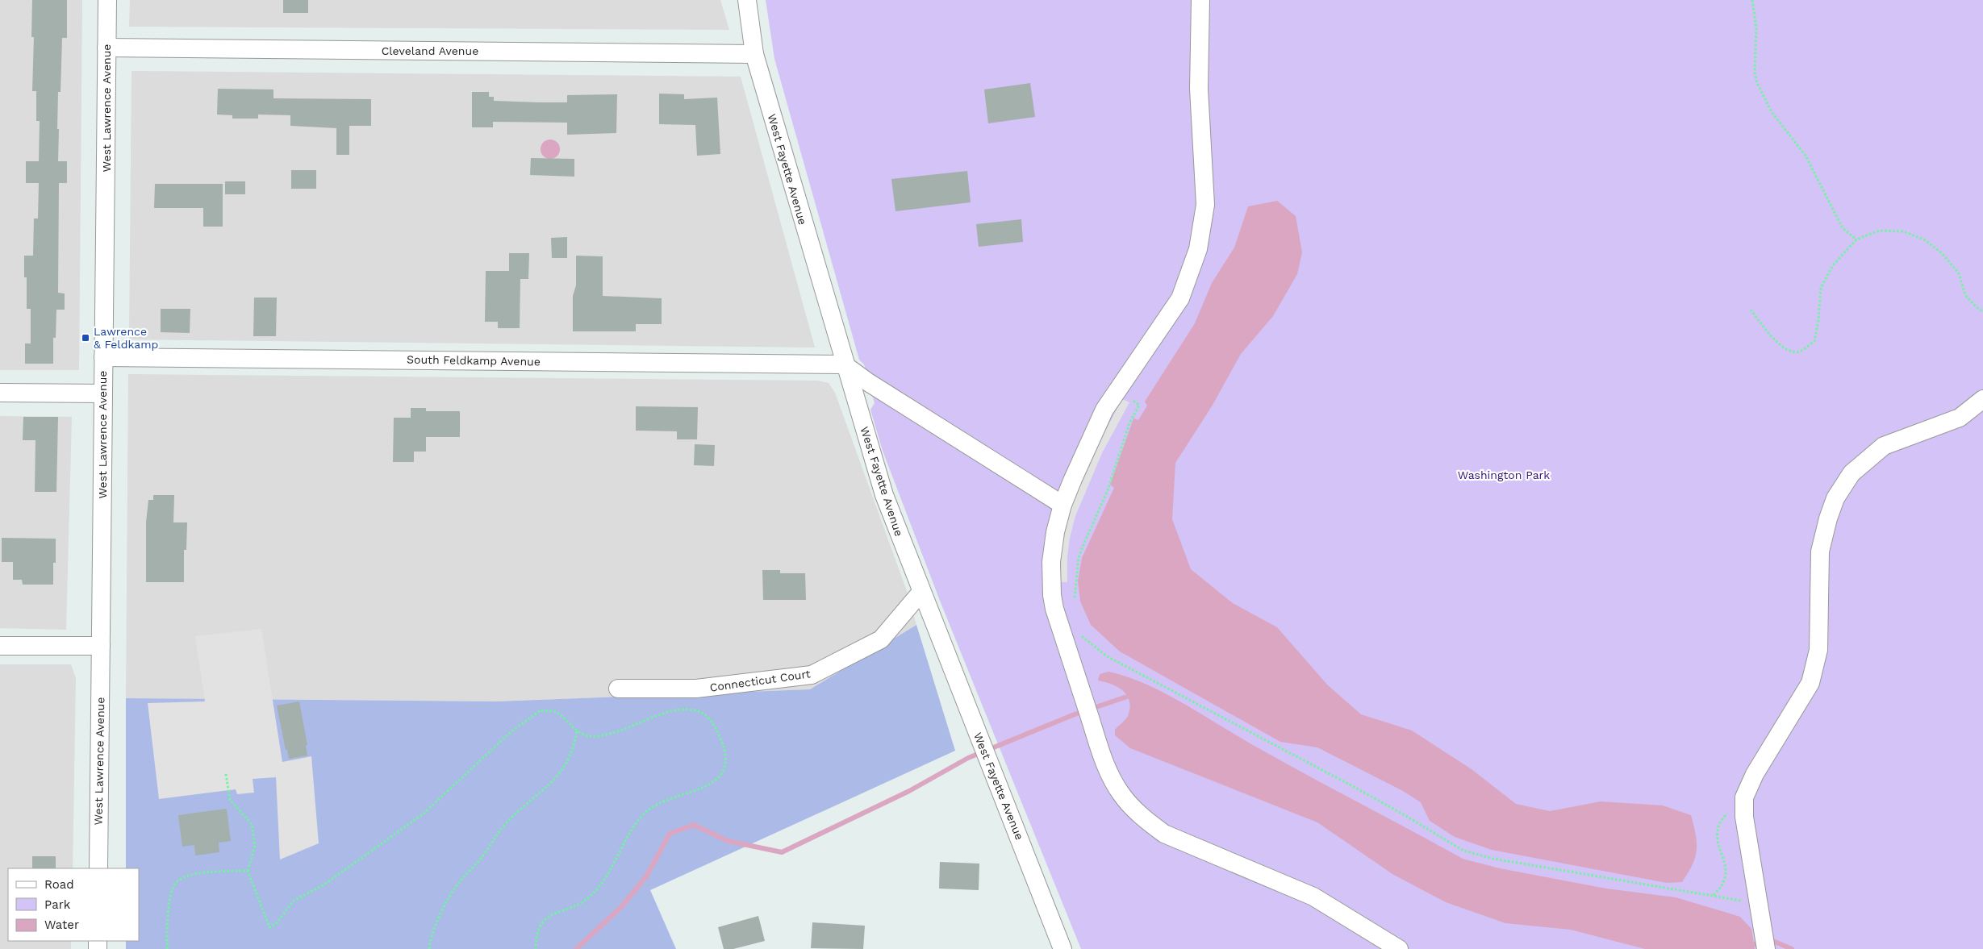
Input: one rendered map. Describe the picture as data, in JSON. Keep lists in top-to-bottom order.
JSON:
{
  "streets": {
    "street": [
      "Cleveland Avenue",
      "West Lawrence Avenue",
      "West Fayette Avenue",
      "South Feldkamp Avenue",
      "Connecticut Court"
    ]
  },
  "crossings": [
    ["Cleveland Avenue", "West Lawrence Avenue"],
    ["Cleveland Avenue", "West Fayette Avenue"],
    ["West Lawrence Avenue", "South Feldkamp Avenue"],
    ["West Fayette Avenue", "South Feldkamp Avenue"],
    ["West Fayette Avenue", "Connecticut Court"]
  ],
  "parks": ["Washington Park"],
  "places": {
    "transit": ["Lawrence & Feldkamp"]
  },
  "legend": ["Road", "Park", "Water"]
}
